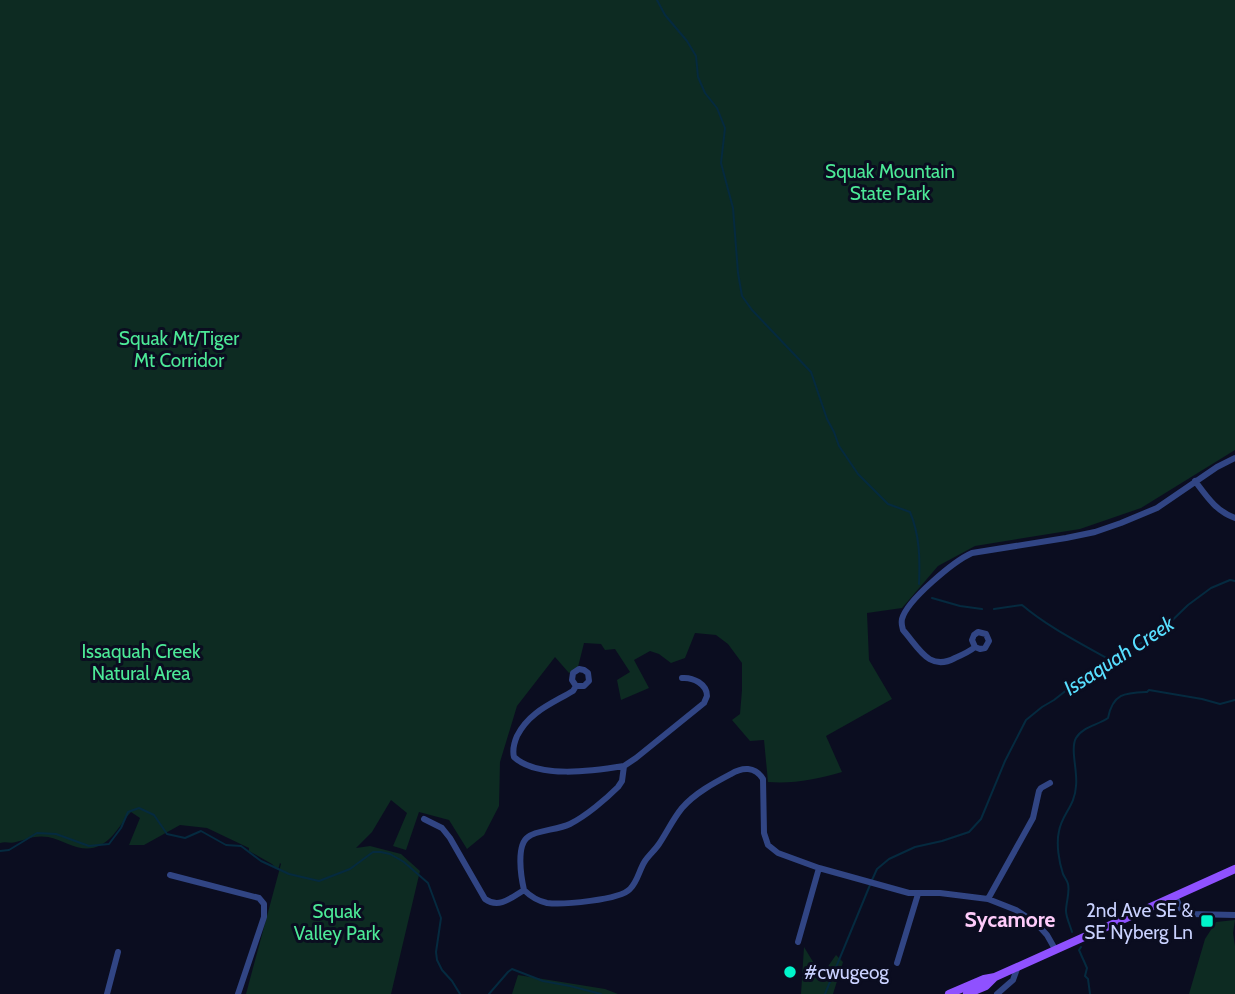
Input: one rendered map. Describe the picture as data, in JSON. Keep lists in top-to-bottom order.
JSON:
{
  "districts": ["Sycamore"],
  "water": ["Issaquah Creek"],
  "parks": [
    "Squak Mountain State Park",
    "Squak Mt/Tiger Mt Corridor",
    "Issaquah Creek Natural Area",
    "Squak Valley Park"
  ],
  "places": {
    "transit": ["2nd Ave SE & SE Nyberg Ln"],
    "other": ["#cwugeog"]
  }
}
